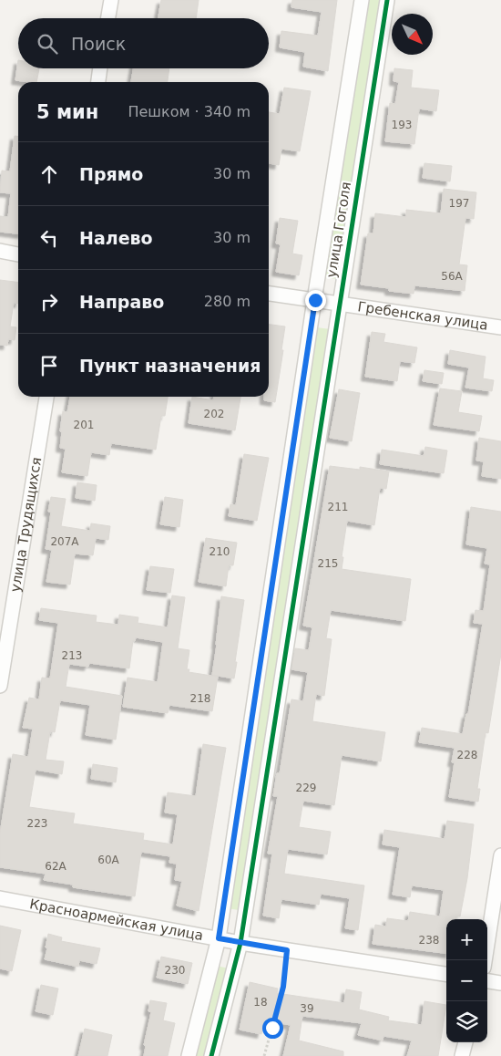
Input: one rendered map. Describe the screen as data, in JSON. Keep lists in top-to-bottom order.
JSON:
{
  "streets": {
    "street": [
      "улица Гоголя",
      "Гребенская улица",
      "улица Трудящихся",
      "Красноармейская улица"
    ]
  },
  "crossings": [
    ["улица Гоголя", "Гребенская улица"],
    ["улица Гоголя", "Красноармейская улица"]
  ],
  "house_numbers": [
    "193",
    "197",
    "56А",
    "202",
    "201",
    "211",
    "207А",
    "210",
    "215",
    "213",
    "218",
    "228",
    "229",
    "223",
    "60А",
    "62А",
    "238",
    "230",
    "18",
    "39"
  ],
  "north": "bottom right",
  "page": {
    "search": "Поиск",
    "heading": ["5 мин", "Пешком · 340 m"],
    "list": [
      ["Прямо", "30 m"],
      ["Налево", "30 m"],
      ["Направо", "280 m"],
      "Пункт назначения"
    ],
    "map_buttons": ["+", "−"]
  }
}
